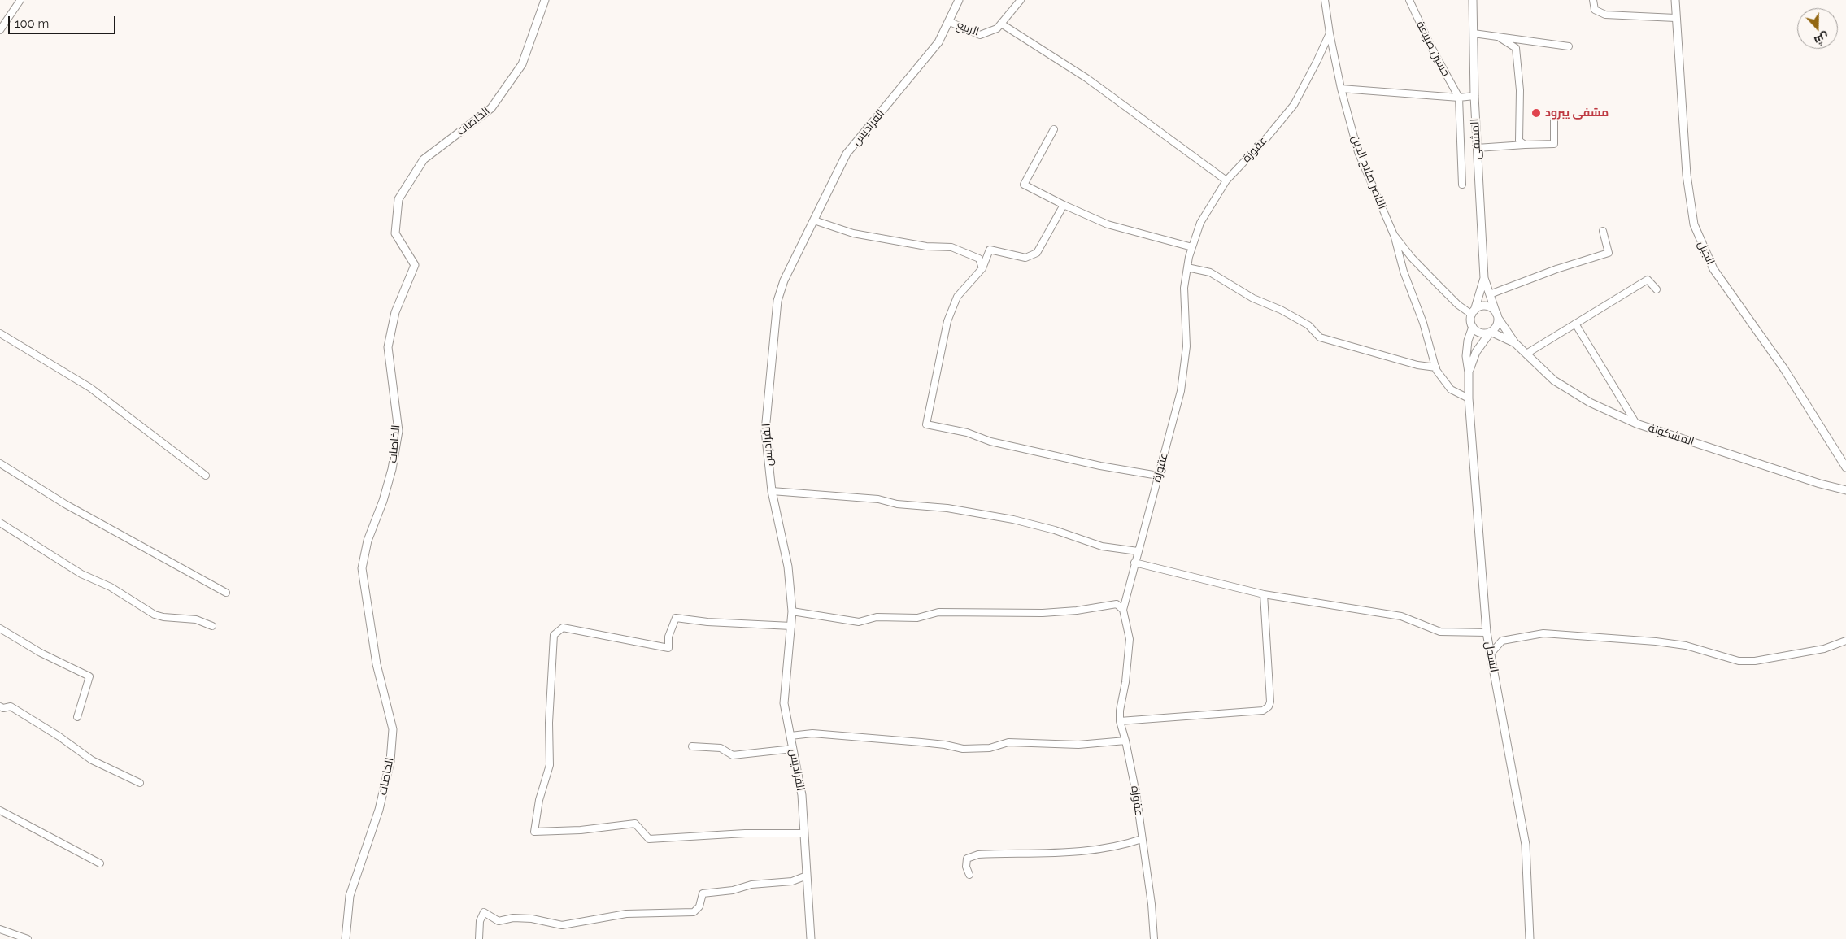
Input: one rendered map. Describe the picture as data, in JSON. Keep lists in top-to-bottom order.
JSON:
{
  "streets": {
    "street": [
      "الربيع",
      "حسين صيبعة",
      "الخاصات",
      "الفراديس",
      "المشفى",
      "عقوزة",
      "الناصر صلاح الدين",
      "الجبل",
      "المشكونة",
      "السحل"
    ]
  },
  "crossings": [
    ["الربيع", "الفراديس"],
    ["عقوزة", "الناصر صلاح الدين"]
  ],
  "places": ["مشفى يبرود"],
  "scale_bar": "100 m",
  "north": "bottom"
}
